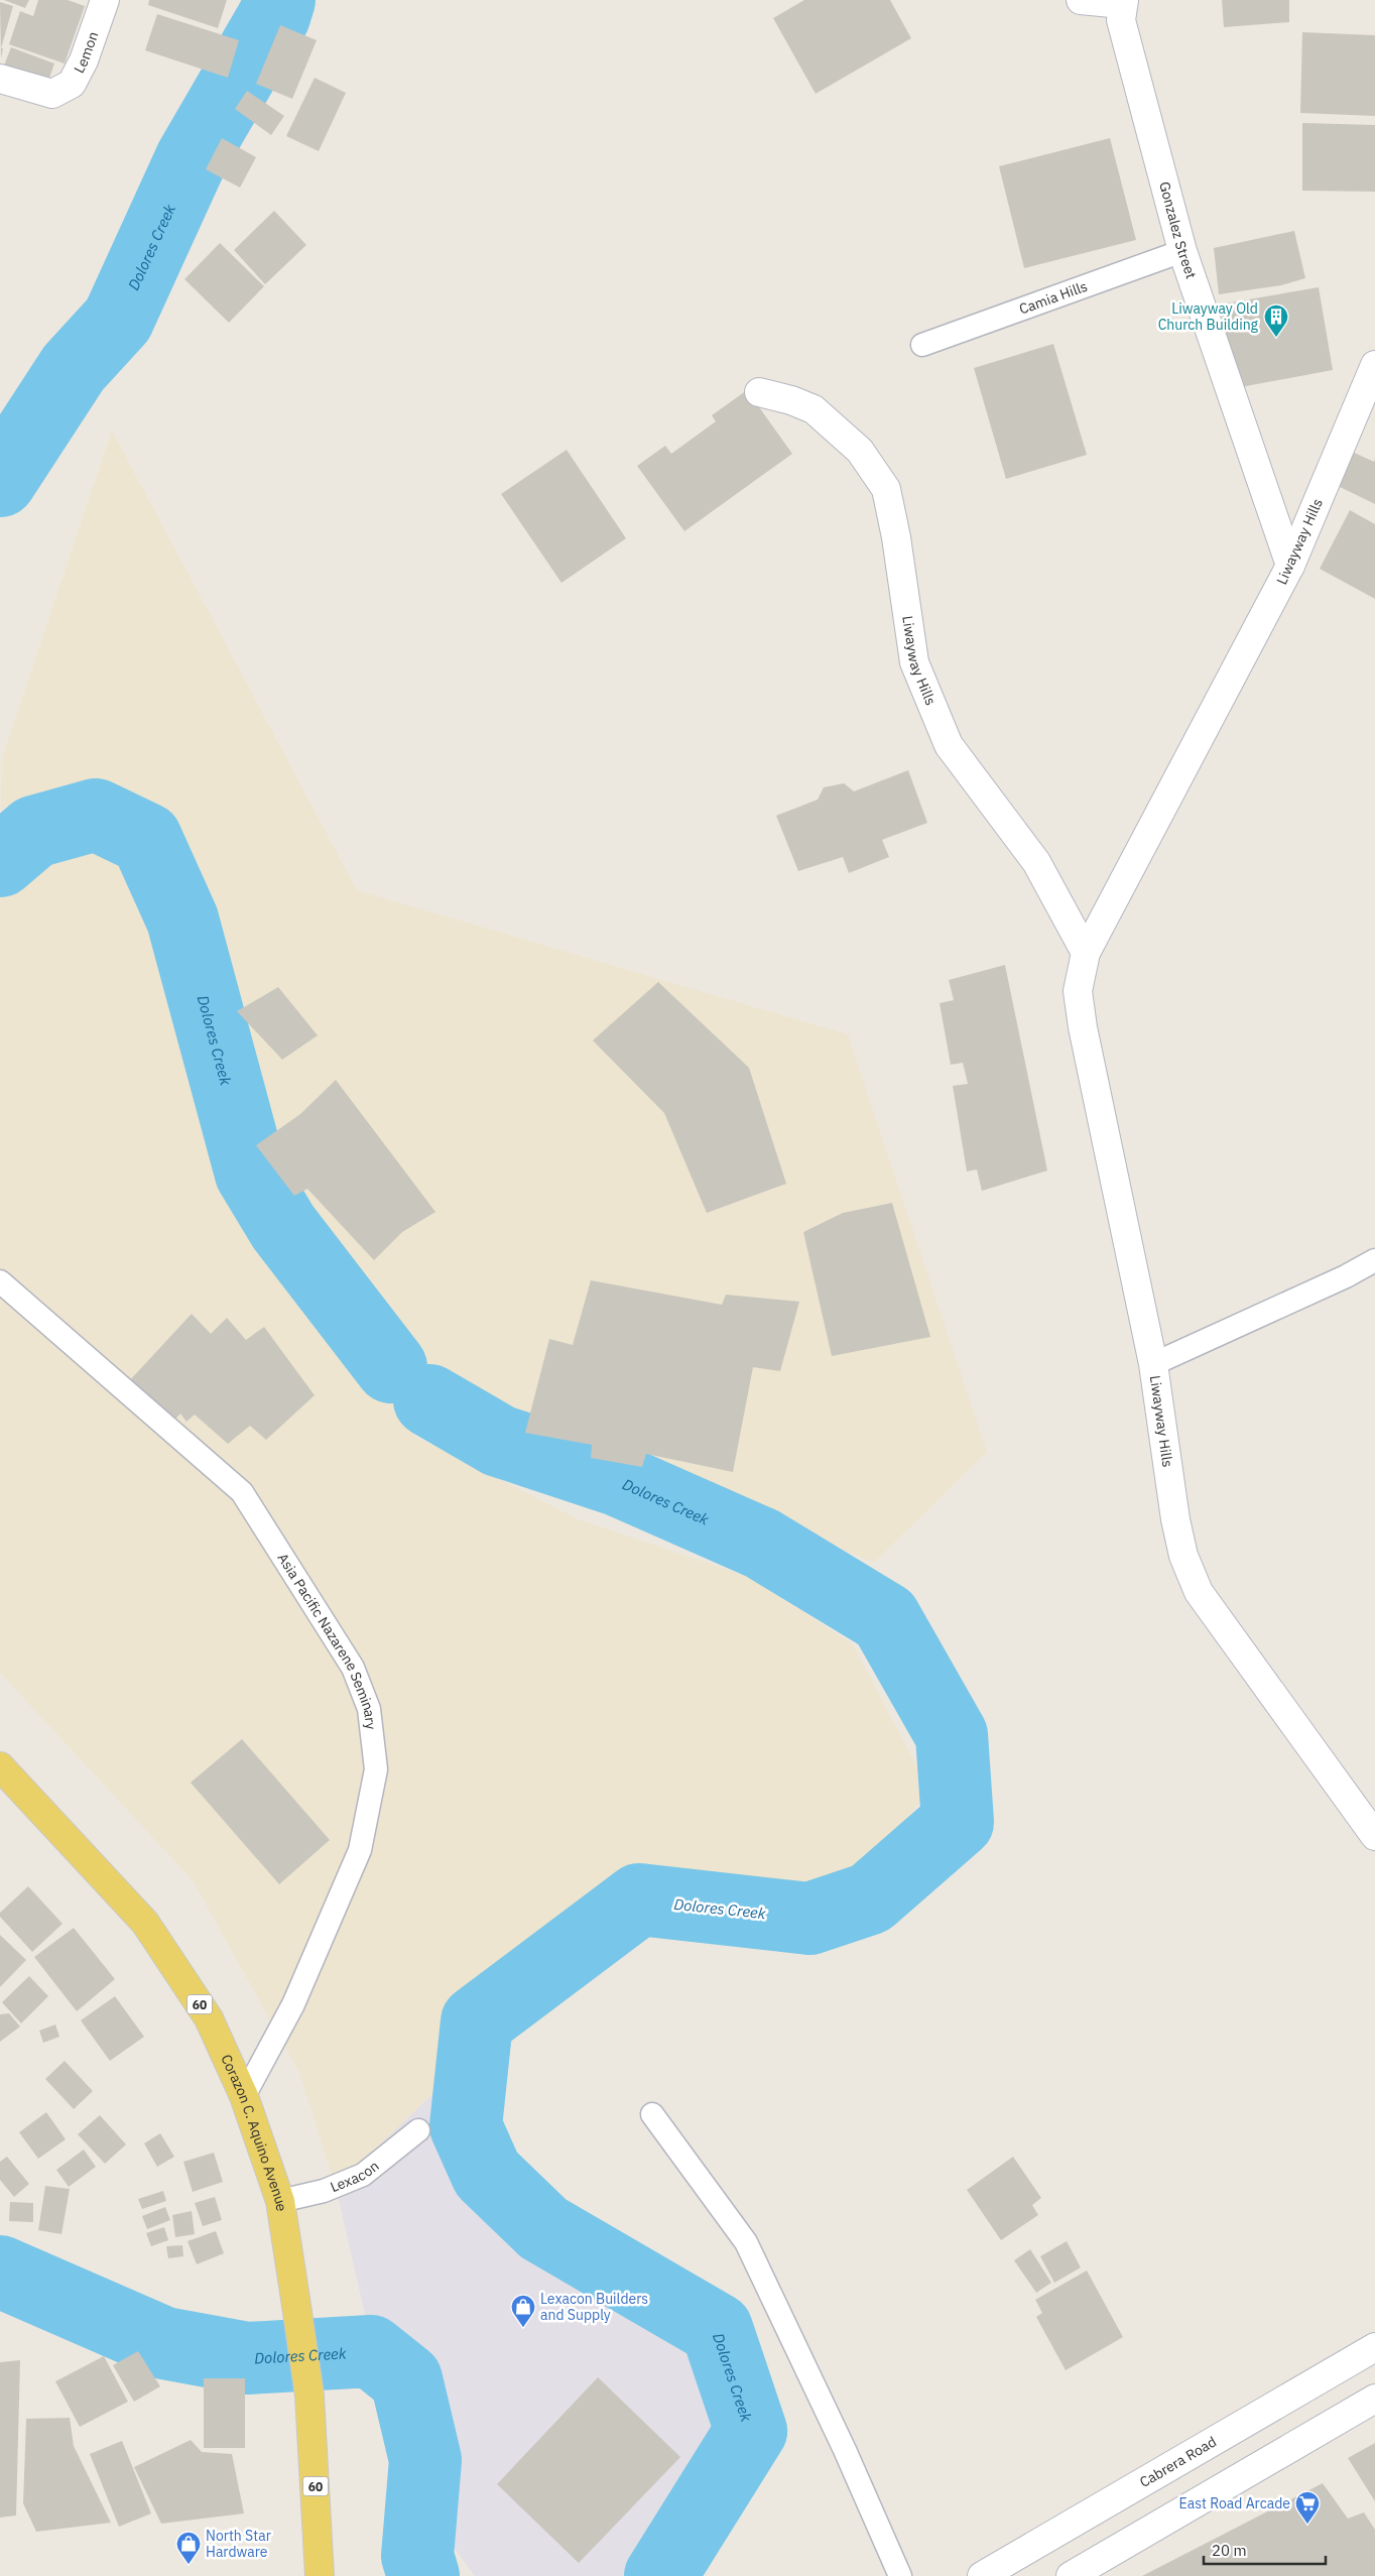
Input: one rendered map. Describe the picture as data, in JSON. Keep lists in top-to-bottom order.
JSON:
{
  "streets": {
    "main road": ["60", "Corazon C. Aquino Avenue"],
    "street": [
      "Lemon",
      "Gonzalez Street",
      "Liwayway Hills",
      "Cabrera Road"
    ],
    "lane": ["Camia Hills", "Asia Pacific Nazarene Seminary", "Lexacon"]
  },
  "crossings": [
    ["Gonzalez Street", "Camia Hills"],
    ["Gonzalez Street", "Liwayway Hills"],
    ["Asia Pacific Nazarene Seminary", "Corazon C. Aquino Avenue"],
    ["Corazon C. Aquino Avenue", "Lexacon"]
  ],
  "water": ["Dolores Creek"],
  "places": {
    "building": ["Liwayway Old Church Building"],
    "shop": ["Lexacon Builders and Supply", "North Star Hardware"],
    "supermarket": ["East Road Arcade"]
  },
  "scale_bar": "20 m"
}
